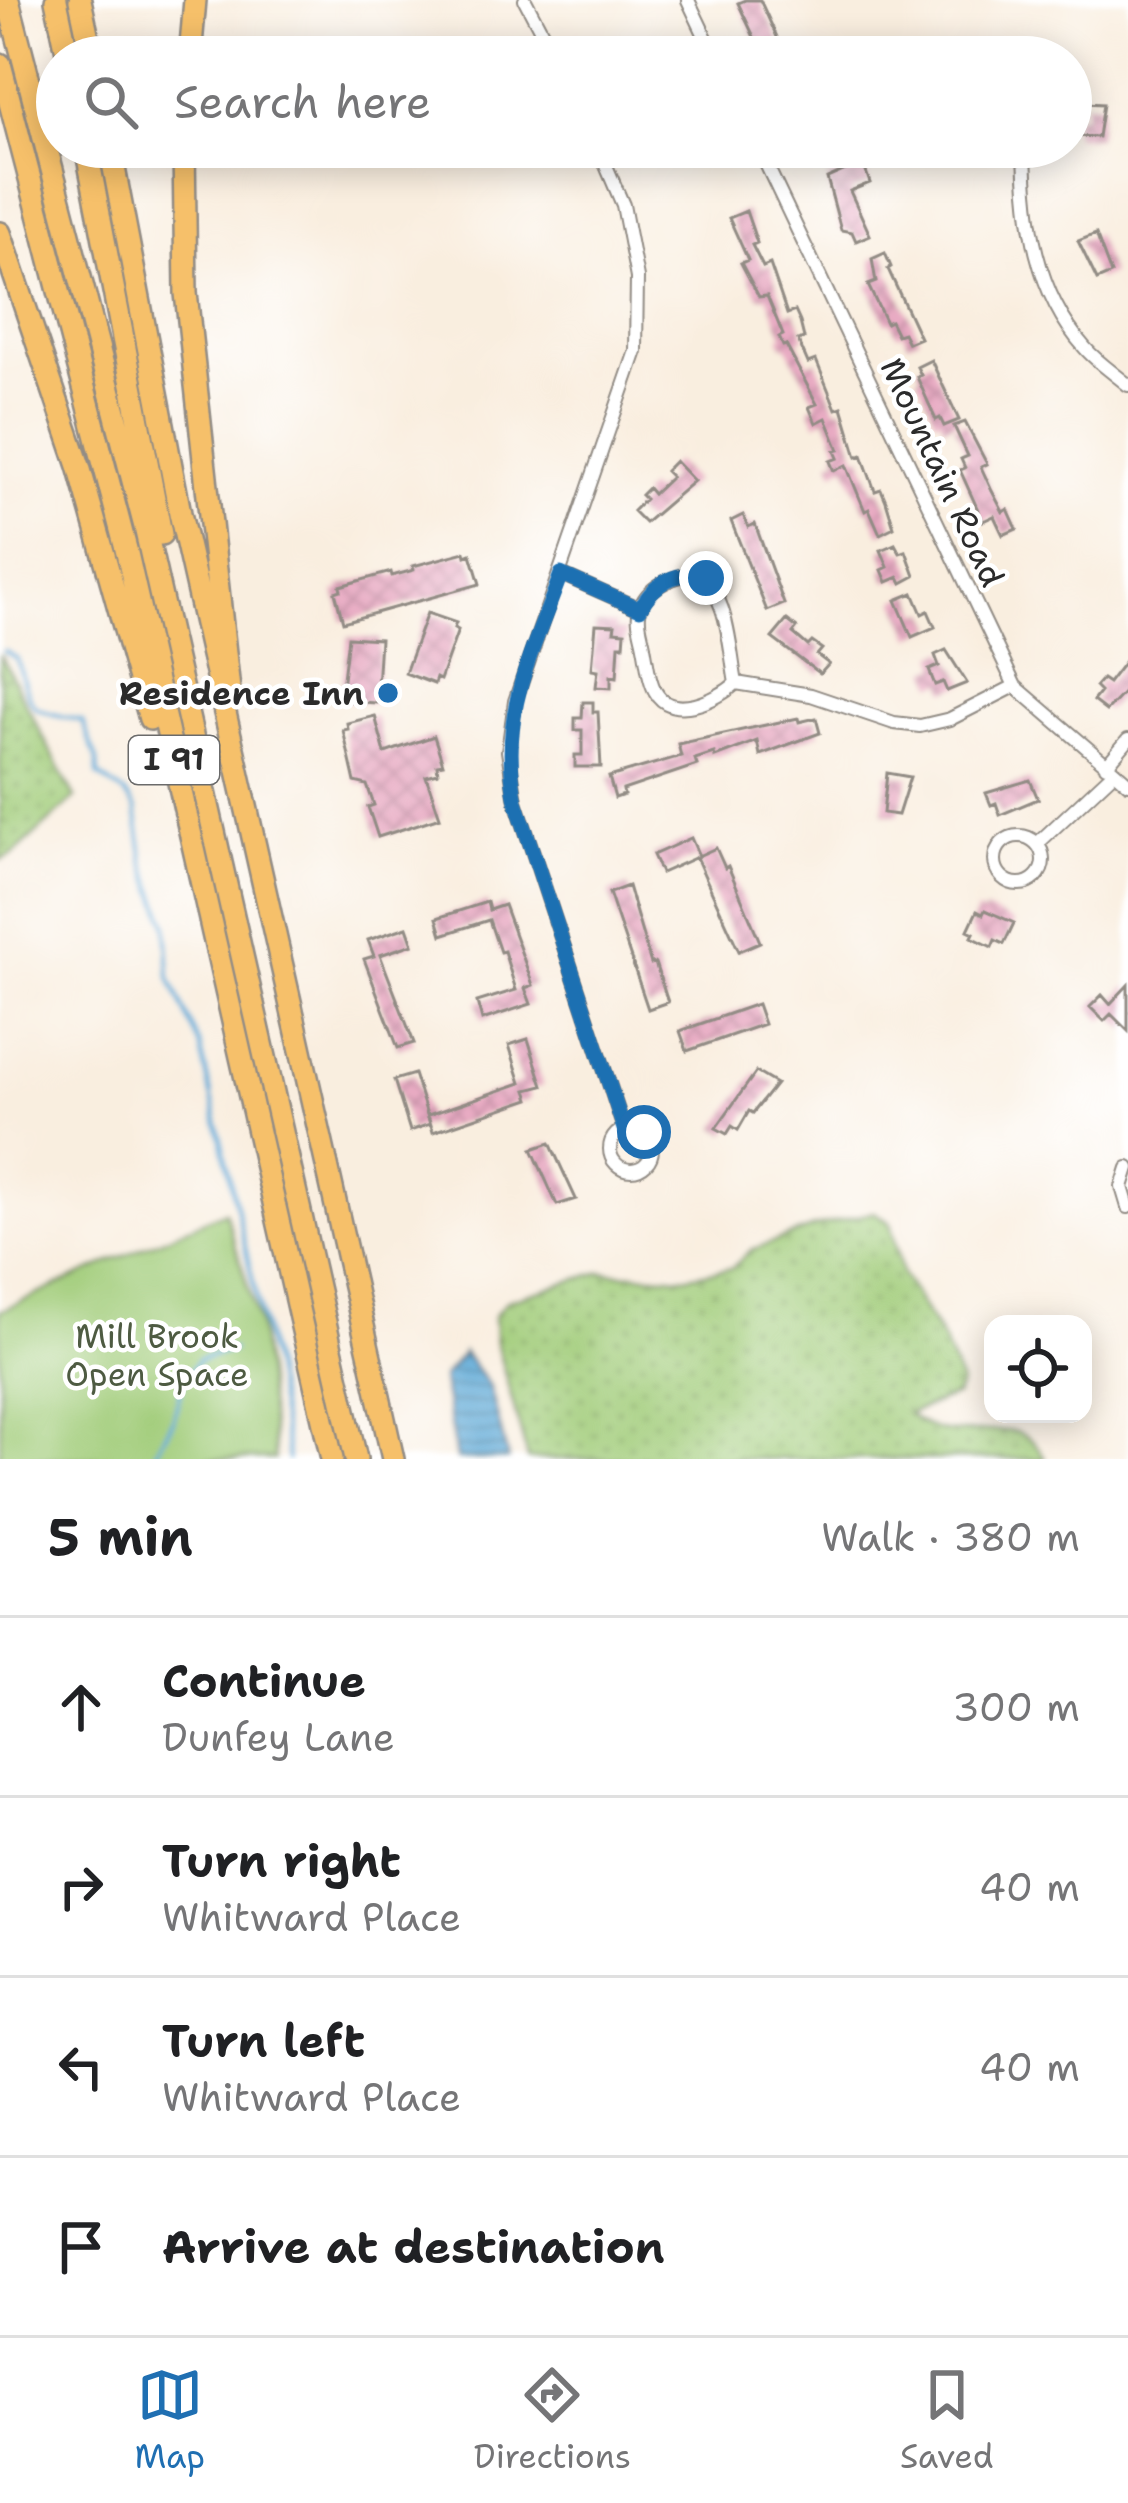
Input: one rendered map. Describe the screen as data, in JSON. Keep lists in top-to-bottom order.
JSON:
{
  "streets": {
    "highway": ["I 91"],
    "street": ["Mountain Road"]
  },
  "parks": ["Mill Brook Open Space"],
  "places": ["Residence Inn"],
  "page": {
    "search": "Search here",
    "heading": ["5 min", "Walk · 380 m"],
    "list": [
      ["Continue", "Dunfey Lane", "300 m"],
      ["Turn right", "Whitward Place", "40 m"],
      ["Turn left", "Whitward Place", "40 m"],
      "Arrive at destination"
    ],
    "nav": ["Map", "Directions", "Saved"]
  }
}
